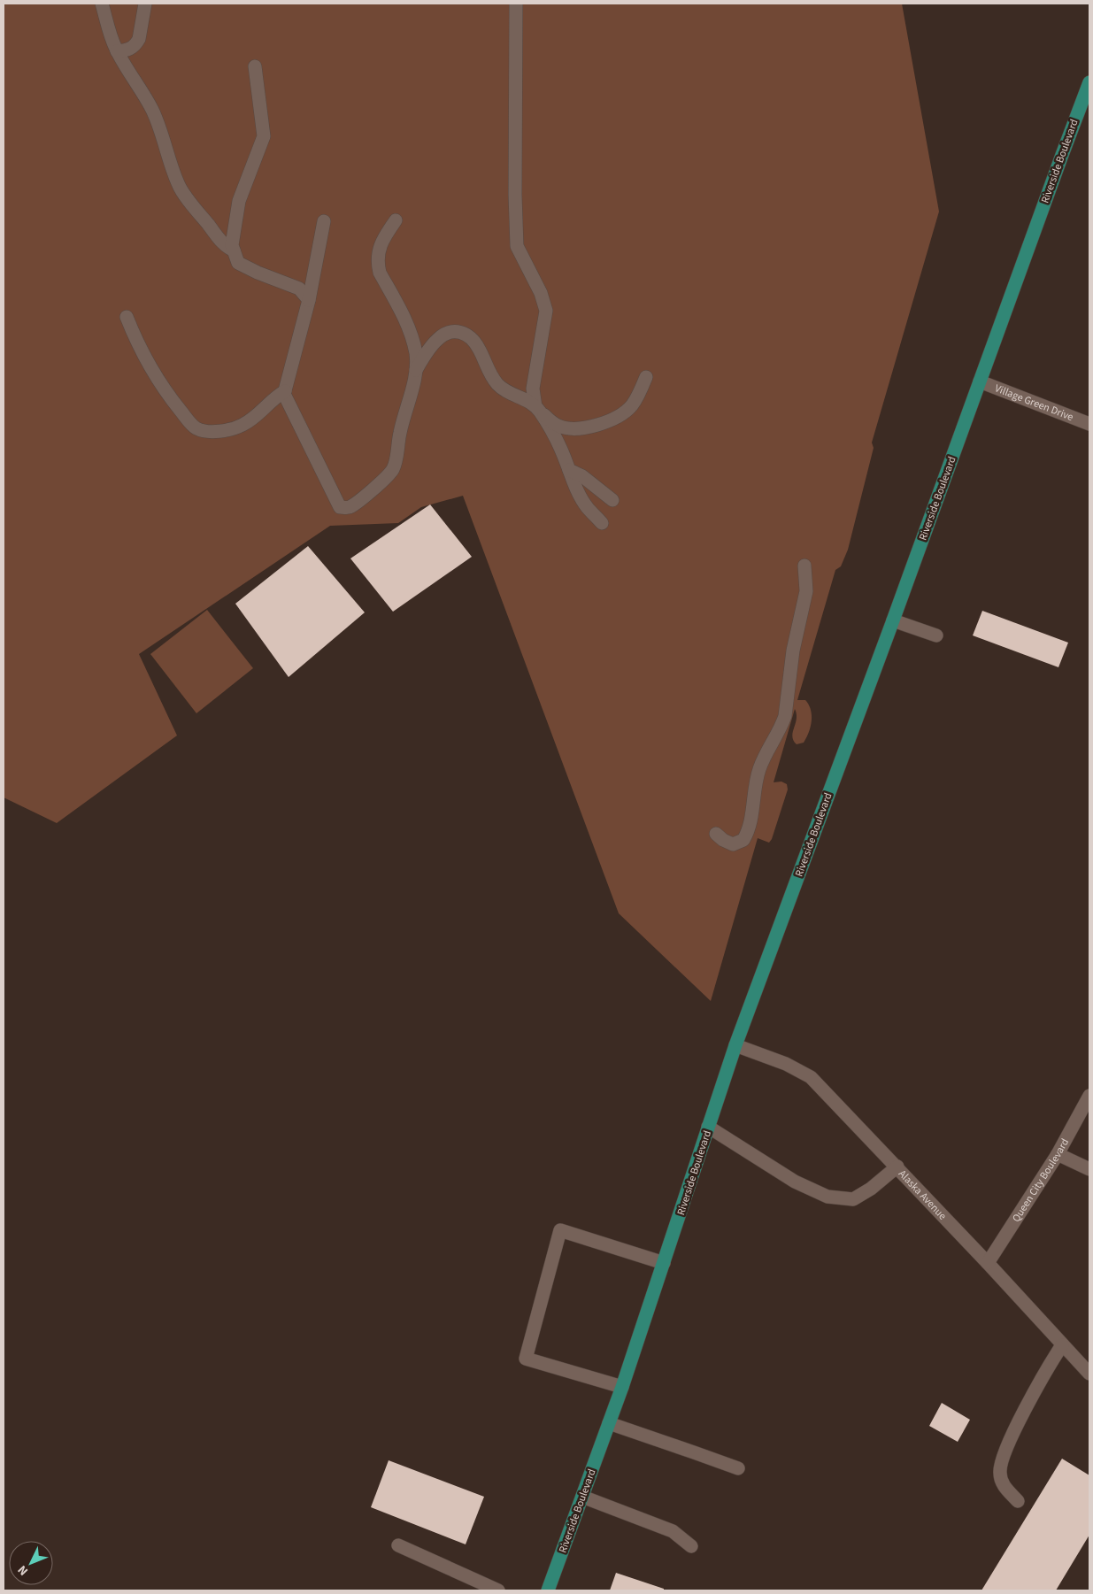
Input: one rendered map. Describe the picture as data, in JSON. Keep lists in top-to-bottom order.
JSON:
{
  "streets": {
    "main road": ["Riverside Boulevard"],
    "street": ["Village Green Drive", "Queen City Boulevard", "Alaska Avenue"]
  },
  "crossings": [
    ["Riverside Boulevard", "Village Green Drive"],
    ["Riverside Boulevard", "Alaska Avenue"],
    ["Queen City Boulevard", "Alaska Avenue"]
  ],
  "north": "bottom left"
}
